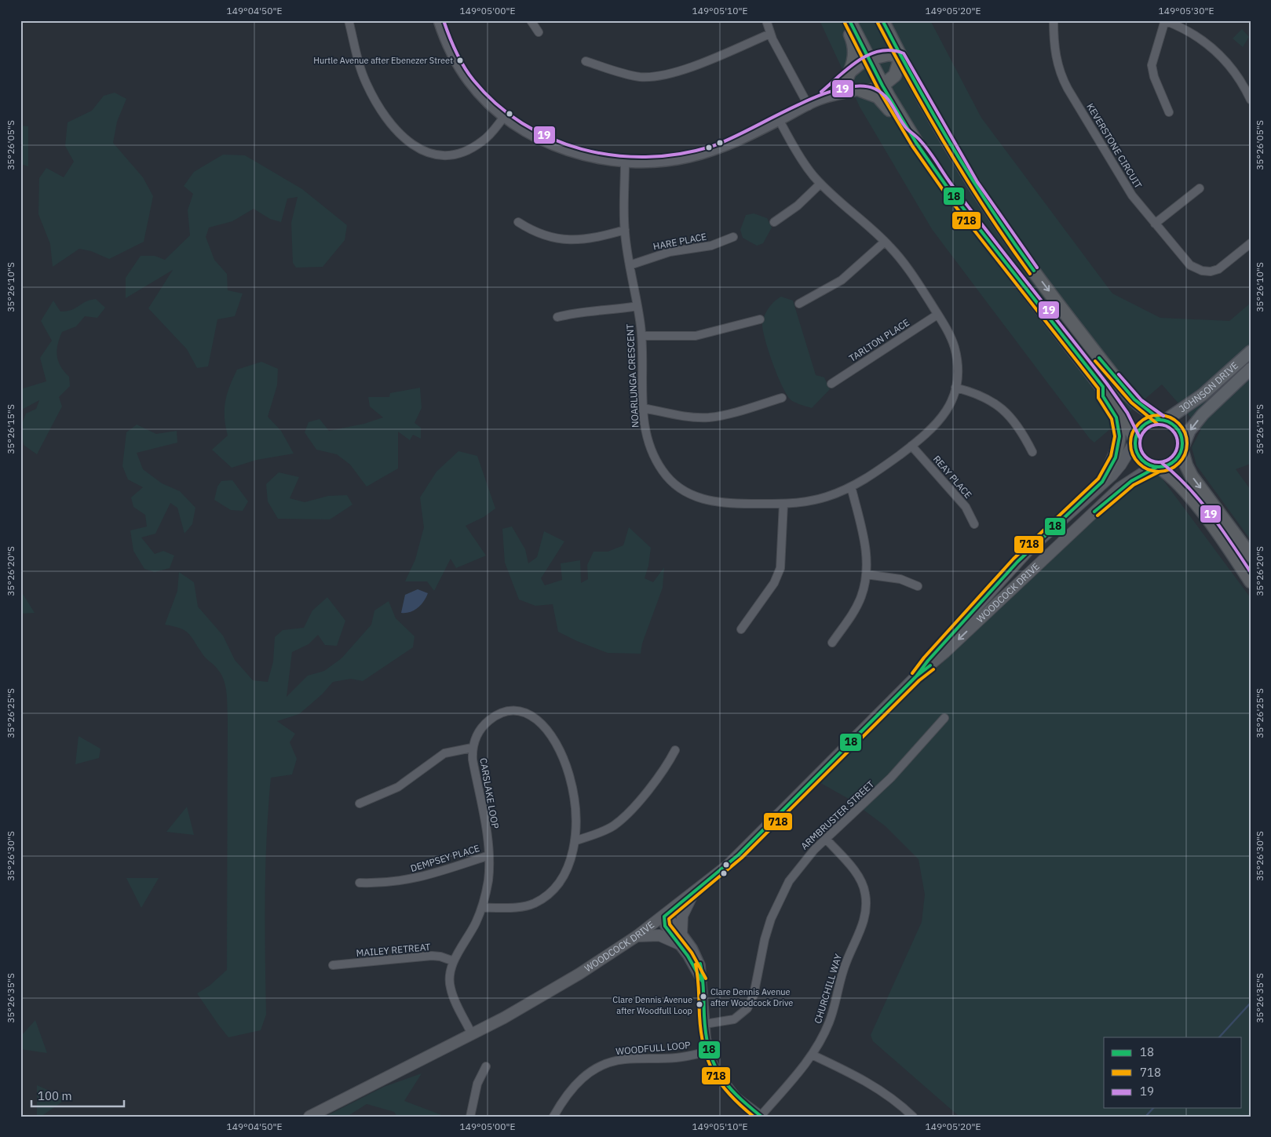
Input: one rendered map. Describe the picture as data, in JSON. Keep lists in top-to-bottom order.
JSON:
{
  "streets": {
    "main road": ["JOHNSON DRIVE", "WOODCOCK DRIVE"],
    "street": [
      "KEVERSTONE CIRCUIT",
      "HARE PLACE",
      "TARLTON PLACE",
      "NOARLUNGA CRESCENT",
      "REAY PLACE",
      "CARSLAKE LOOP",
      "ARMBRUSTER STREET",
      "DEMPSEY PLACE",
      "MAILEY RETREAT",
      "CHURCHILL WAY",
      "WOODFULL LOOP"
    ]
  },
  "crossings": [
    ["HARE PLACE", "NOARLUNGA CRESCENT"],
    ["TARLTON PLACE", "NOARLUNGA CRESCENT"],
    ["NOARLUNGA CRESCENT", "REAY PLACE"],
    ["JOHNSON DRIVE", "WOODCOCK DRIVE"],
    ["WOODCOCK DRIVE", "CARSLAKE LOOP"],
    ["CARSLAKE LOOP", "DEMPSEY PLACE"],
    ["CARSLAKE LOOP", "MAILEY RETREAT"],
    ["ARMBRUSTER STREET", "CHURCHILL WAY"]
  ],
  "places": ["Hurtle Avenue after Ebenezer Street", "Clare Dennis Avenue after Woodcock Drive", "Clare Dennis Avenue after Woodfull Loop"],
  "lines": ["transit line 18", "transit line 19", "transit line 718"],
  "legend": ["18", "718", "19"],
  "scale_bar": "100 m",
  "coordinates": [
    "149°04'50\"E",
    "149°05'00\"E",
    "149°05'10\"E",
    "149°05'20\"E",
    "149°05'30\"E",
    "35°26'05\"S",
    "35°26'10\"S",
    "35°26'15\"S",
    "35°26'20\"S",
    "35°26'25\"S",
    "35°26'30\"S",
    "35°26'35\"S"
  ]
}
